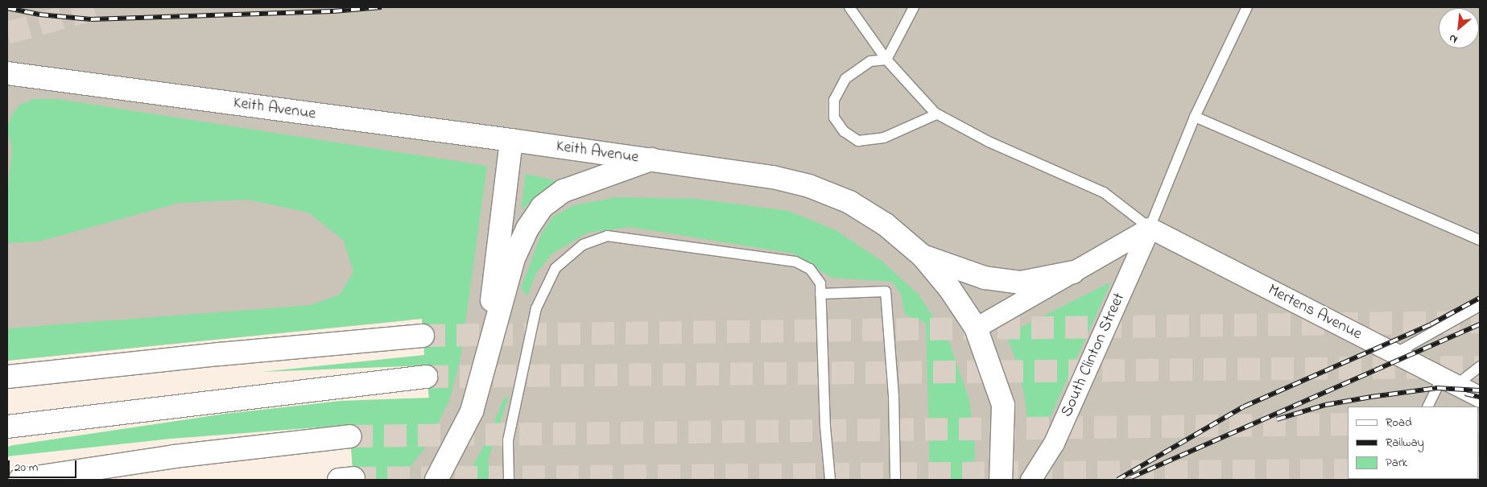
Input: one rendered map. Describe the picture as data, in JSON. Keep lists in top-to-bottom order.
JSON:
{
  "streets": {
    "main road": ["Keith Avenue"],
    "street": ["Mertens Avenue", "South Clinton Street"]
  },
  "crossings": [
    ["Mertens Avenue", "South Clinton Street"]
  ],
  "legend": ["Road", "Railway", "Park"],
  "scale_bar": "20 m",
  "north": "bottom left"
}
